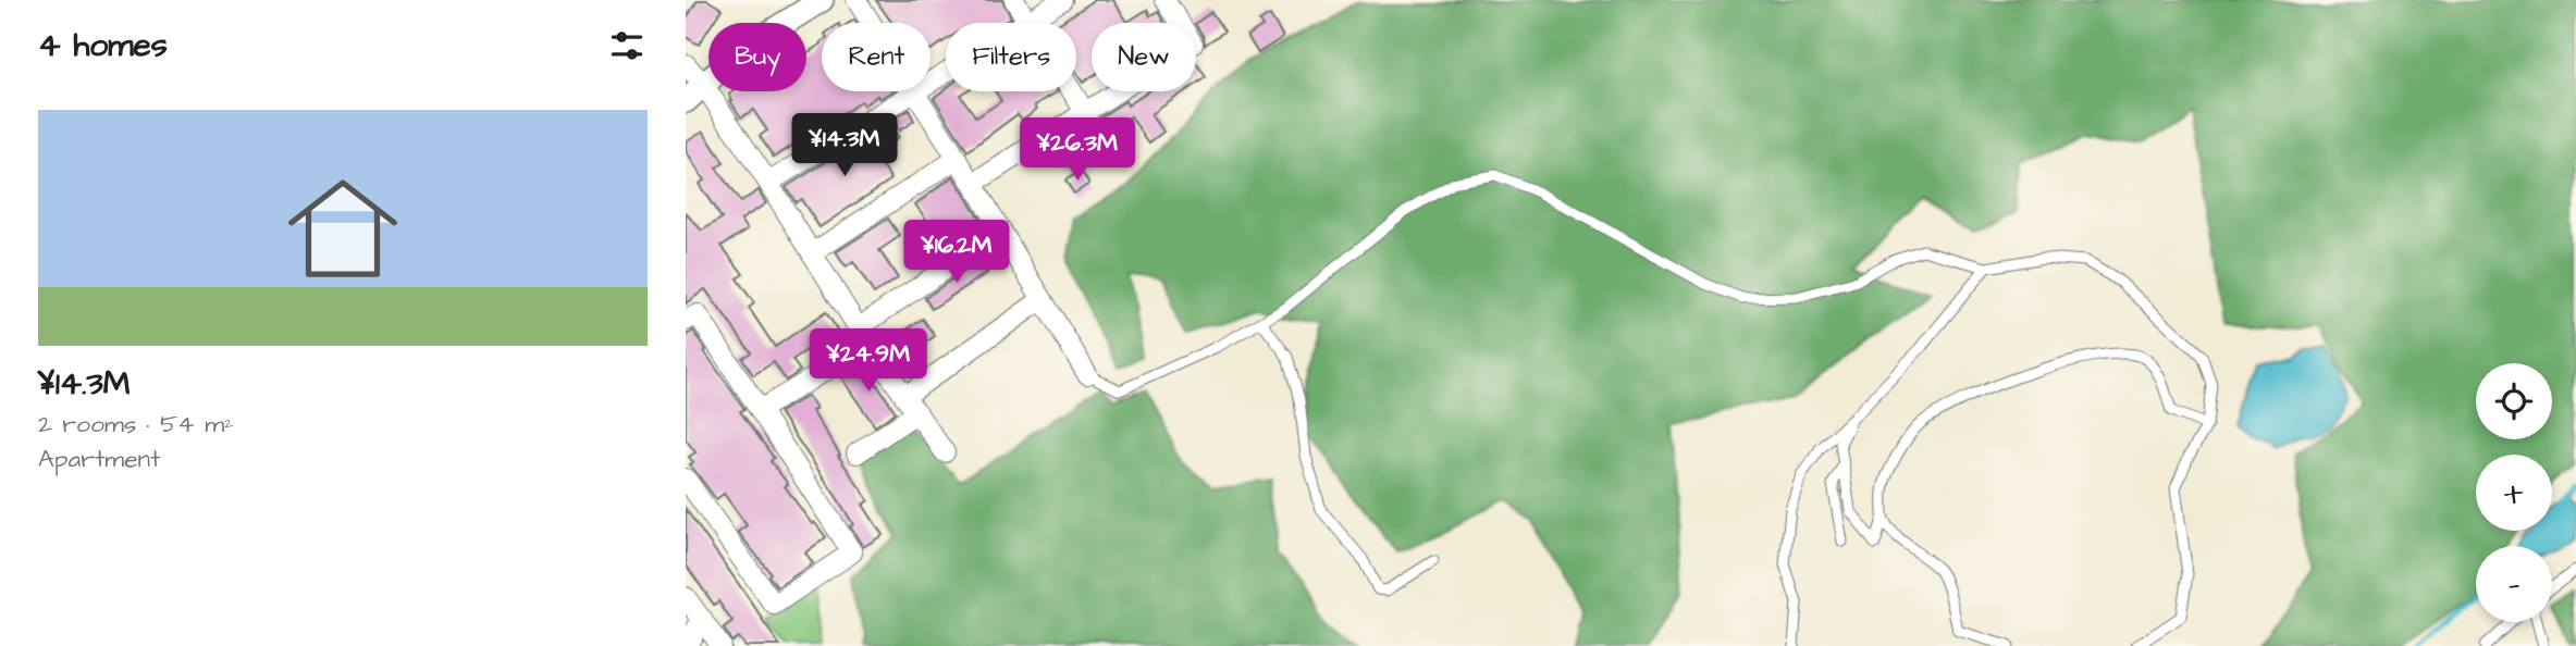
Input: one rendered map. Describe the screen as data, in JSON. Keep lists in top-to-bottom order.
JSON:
{
  "page": {
    "heading": "4 homes",
    "chip": [
      "Buy",
      "Rent",
      "Filters",
      "New"
    ],
    "list": [
      {
        "name": "¥14.3M",
        "note": "2 rooms · 54 m² · Apartment"
      }
    ],
    "price": [
      "¥14.3M",
      "¥26.3M",
      "¥16.2M",
      "¥24.9M"
    ],
    "map_buttons": ["+", "−"]
  }
}
